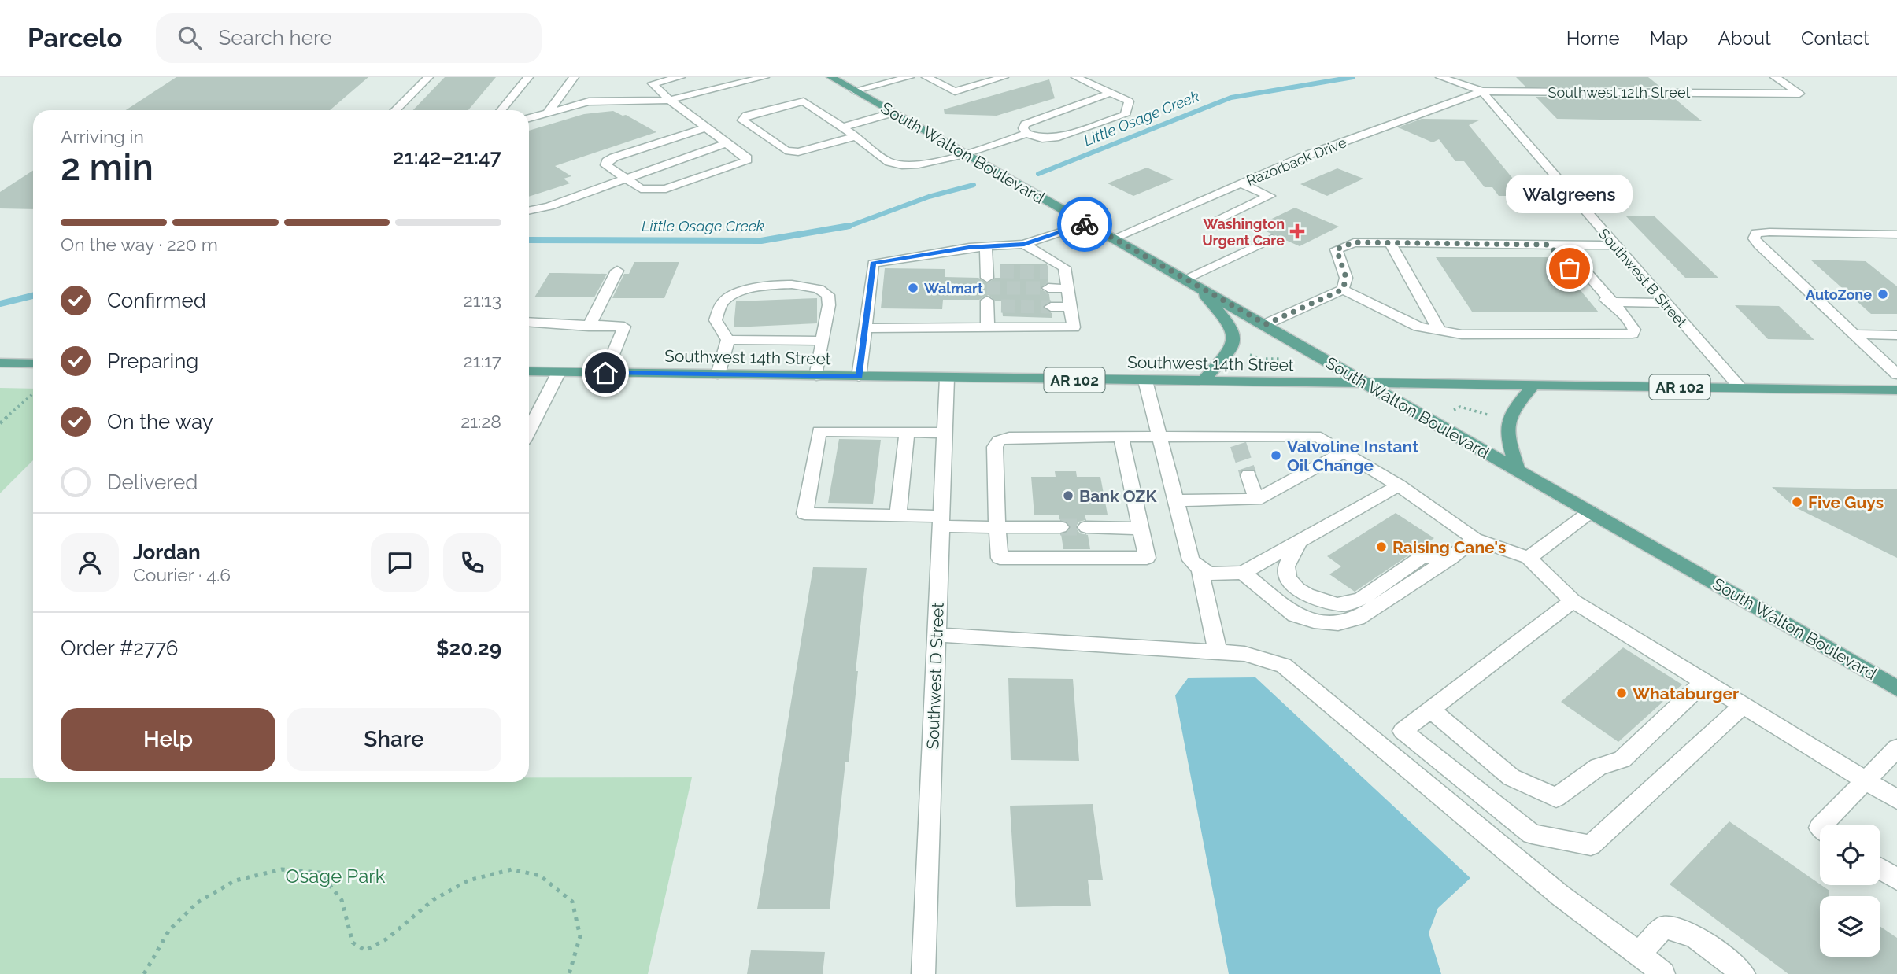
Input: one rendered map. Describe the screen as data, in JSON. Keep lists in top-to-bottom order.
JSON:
{
  "streets": {
    "main road": ["South Walton Boulevard", "Southwest 14th Street", "AR 102"],
    "street": [
      "Southwest 12th Street",
      "Razorback Drive",
      "Southwest B Street",
      "Southwest D Street"
    ]
  },
  "crossings": [
    ["Southwest 12th Street", "Razorback Drive"],
    ["Southwest 12th Street", "Southwest B Street"],
    ["South Walton Boulevard", "Razorback Drive"],
    ["South Walton Boulevard", "Southwest 14th Street"],
    ["Razorback Drive", "Southwest B Street"],
    ["Southwest B Street", "Southwest 14th Street"],
    ["Southwest 14th Street", "Southwest D Street"]
  ],
  "water": ["Little Osage Creek"],
  "parks": ["Osage Park"],
  "places": {
    "health": ["Washington Urgent Care"],
    "other": [
      "Walgreens",
      "Walmart",
      "AutoZone",
      "Valvoline Instant Oil Change",
      "Bank OZK",
      "Five Guys",
      "Raising Cane's",
      "Whataburger"
    ]
  },
  "page": {
    "header": "Parcelo",
    "search": "Search here",
    "nav": [
      "Home",
      "Map",
      "About",
      "Contact"
    ],
    "heading": ["2 min", "Arriving in", "21:42–21:47"],
    "panel": [
      "Jordan",
      "Courier · 4.6",
      "Order #2776",
      "$20.29"
    ],
    "bubble": "Walgreens",
    "bar": "On the way · 220 m",
    "list": [
      ["Confirmed", "21:13"],
      ["Preparing", "21:17"],
      ["On the way", "21:28"],
      "Delivered"
    ],
    "buttons": ["Help", "Share"]
  }
}
